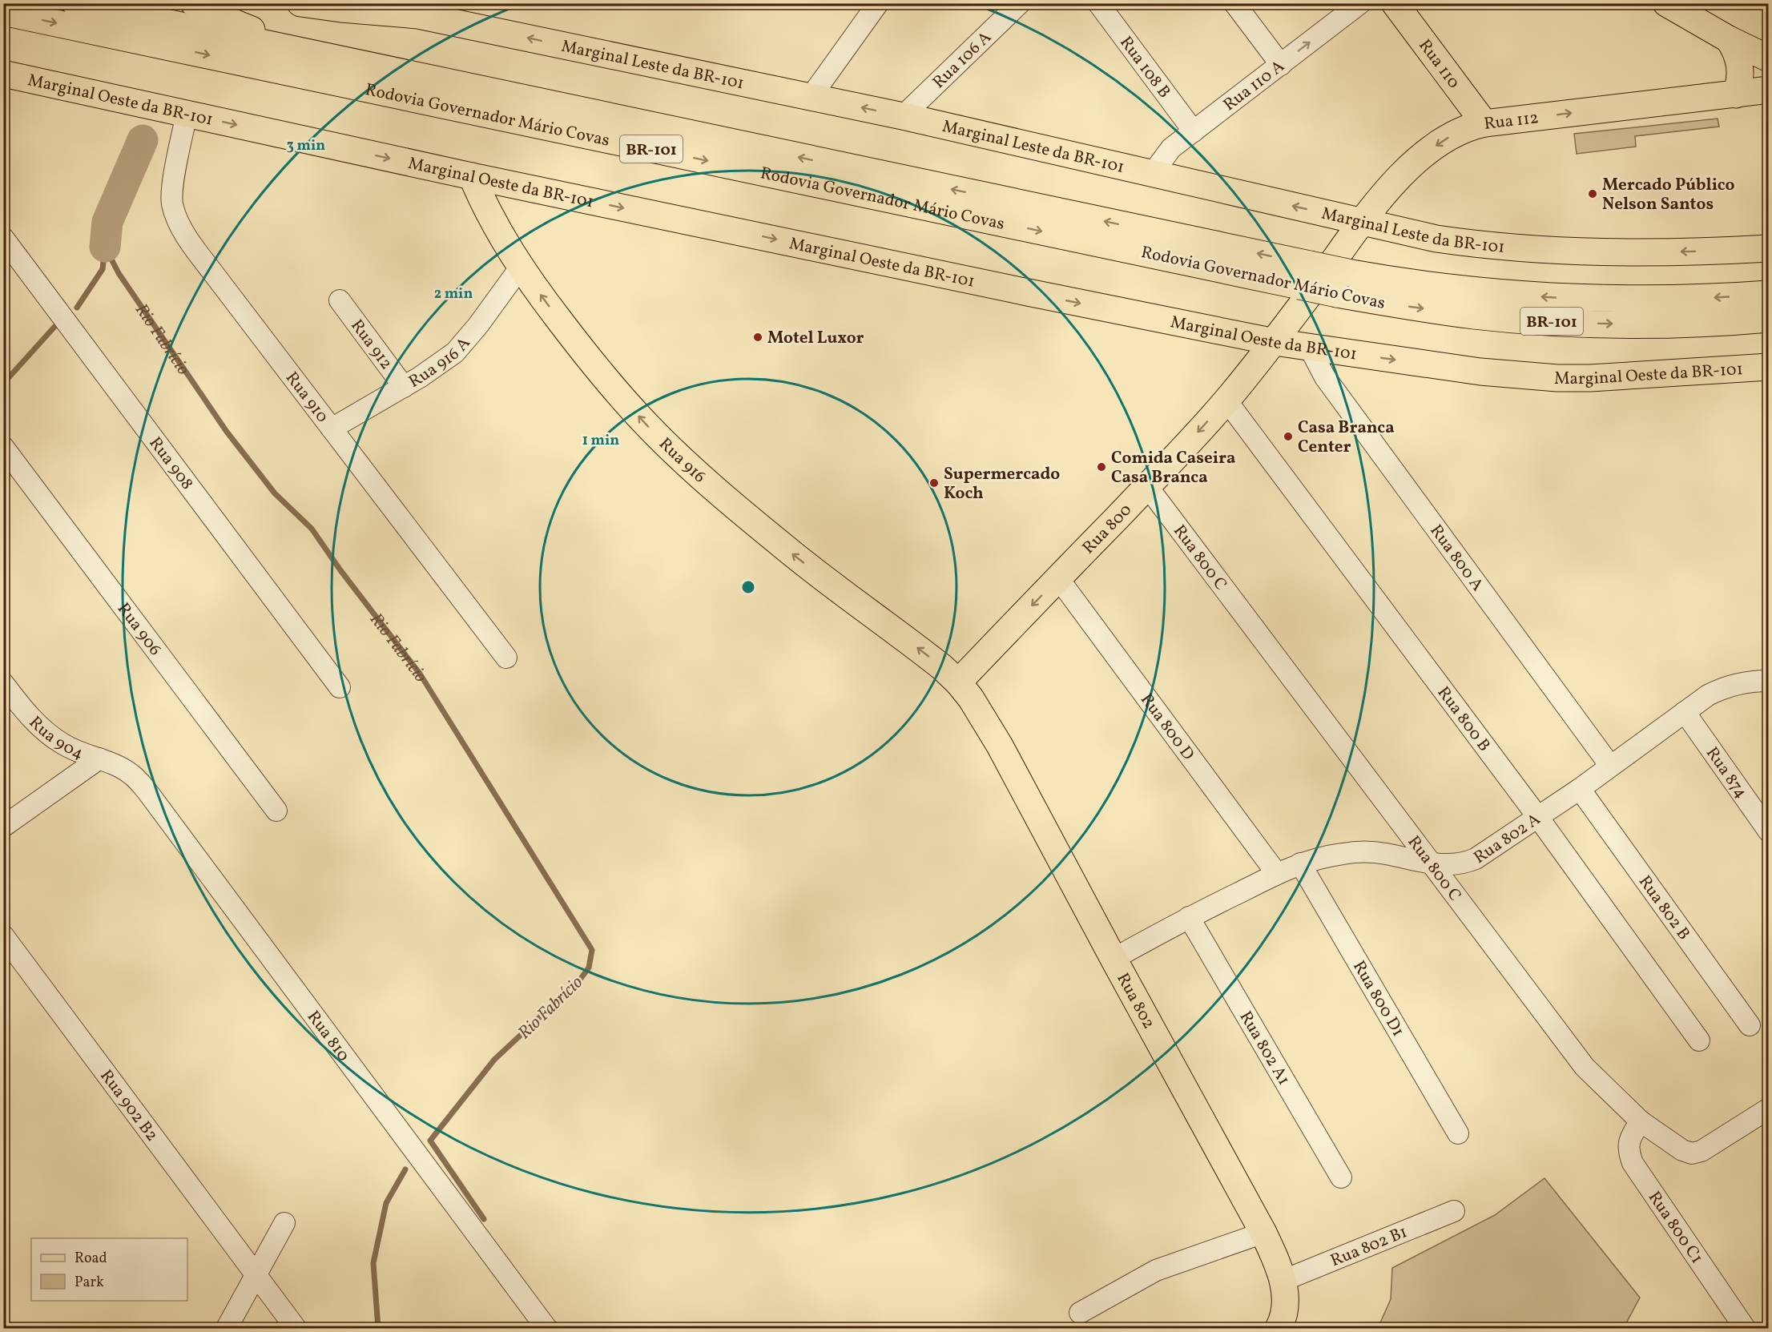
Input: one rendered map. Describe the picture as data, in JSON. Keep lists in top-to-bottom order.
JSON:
{
  "streets": {
    "main road": [
      "Rua 110",
      "Marginal Leste da BR-101",
      "Marginal Oeste da BR-101",
      "Rodovia Governador Mário Covas",
      "Rua 112",
      "BR-101",
      "Rua 916",
      "Rua 800",
      "Rua 802"
    ],
    "street": [
      "Rua 106 A",
      "Rua 108 B",
      "Rua 110 A",
      "Rua 912",
      "Rua 916 A",
      "Rua 910",
      "Rua 908",
      "Rua 800 C",
      "Rua 800 A",
      "Rua 906",
      "Rua 800 B",
      "Rua 800 D",
      "Rua 904",
      "Rua 874",
      "Rua 802 A",
      "Rua 802 B",
      "Rua 800 D1",
      "Rua 810",
      "Rua 802 A1",
      "Rua 902 B2",
      "Rua 800 C1",
      "Rua 802 B1"
    ]
  },
  "crossings": [
    ["Rua 106 A", "Marginal Leste da BR-101"],
    ["Rua 110", "Rua 112"],
    ["Marginal Leste da BR-101", "Rua 110 A"],
    ["Marginal Leste da BR-101", "Rua 112"],
    ["Rua 108 B", "Rua 110 A"],
    ["Marginal Oeste da BR-101", "Rua 910"],
    ["Marginal Oeste da BR-101", "Rua 916"],
    ["Marginal Oeste da BR-101", "Rua 800"],
    ["Marginal Oeste da BR-101", "Rua 800 A"],
    ["Rodovia Governador Mário Covas", "Rua 112"],
    ["Rodovia Governador Mário Covas", "Rua 800"],
    ["Rua 112", "Rua 800"],
    ["Rua 912", "Rua 916 A"],
    ["Rua 916 A", "Rua 910"],
    ["Rua 916 A", "Rua 916"],
    ["Rua 916", "Rua 800"],
    ["Rua 916", "Rua 802"],
    ["Rua 800", "Rua 800 C"],
    ["Rua 800", "Rua 800 B"],
    ["Rua 800", "Rua 800 D"],
    ["Rua 800", "Rua 802"],
    ["Rua 800 C", "Rua 802 A"],
    ["Rua 800 C", "Rua 800 C1"],
    ["Rua 800 A", "Rua 802 A"],
    ["Rua 800 B", "Rua 802 A"],
    ["Rua 800 D", "Rua 802 A"],
    ["Rua 904", "Rua 810"],
    ["Rua 874", "Rua 802 A"],
    ["Rua 802 A", "Rua 802 B"],
    ["Rua 802 A", "Rua 800 D1"],
    ["Rua 802 A", "Rua 802"],
    ["Rua 802 A", "Rua 802 A1"],
    ["Rua 802", "Rua 802 B1"]
  ],
  "one_way": [
    "Marginal Leste da BR-101",
    "Rua 110 A",
    "Marginal Oeste da BR-101",
    "Rua 916",
    "Rua 800"
  ],
  "water": ["Rio Fabrício"],
  "places": [
    "Mercado Público Nelson Santos",
    "Motel Luxor",
    "Casa Branca Center",
    "Comida Caseira Casa Branca",
    "Supermercado Koch"
  ],
  "legend": ["Road", "Park"],
  "rings": ["3 min", "2 min", "1 min"]
}
